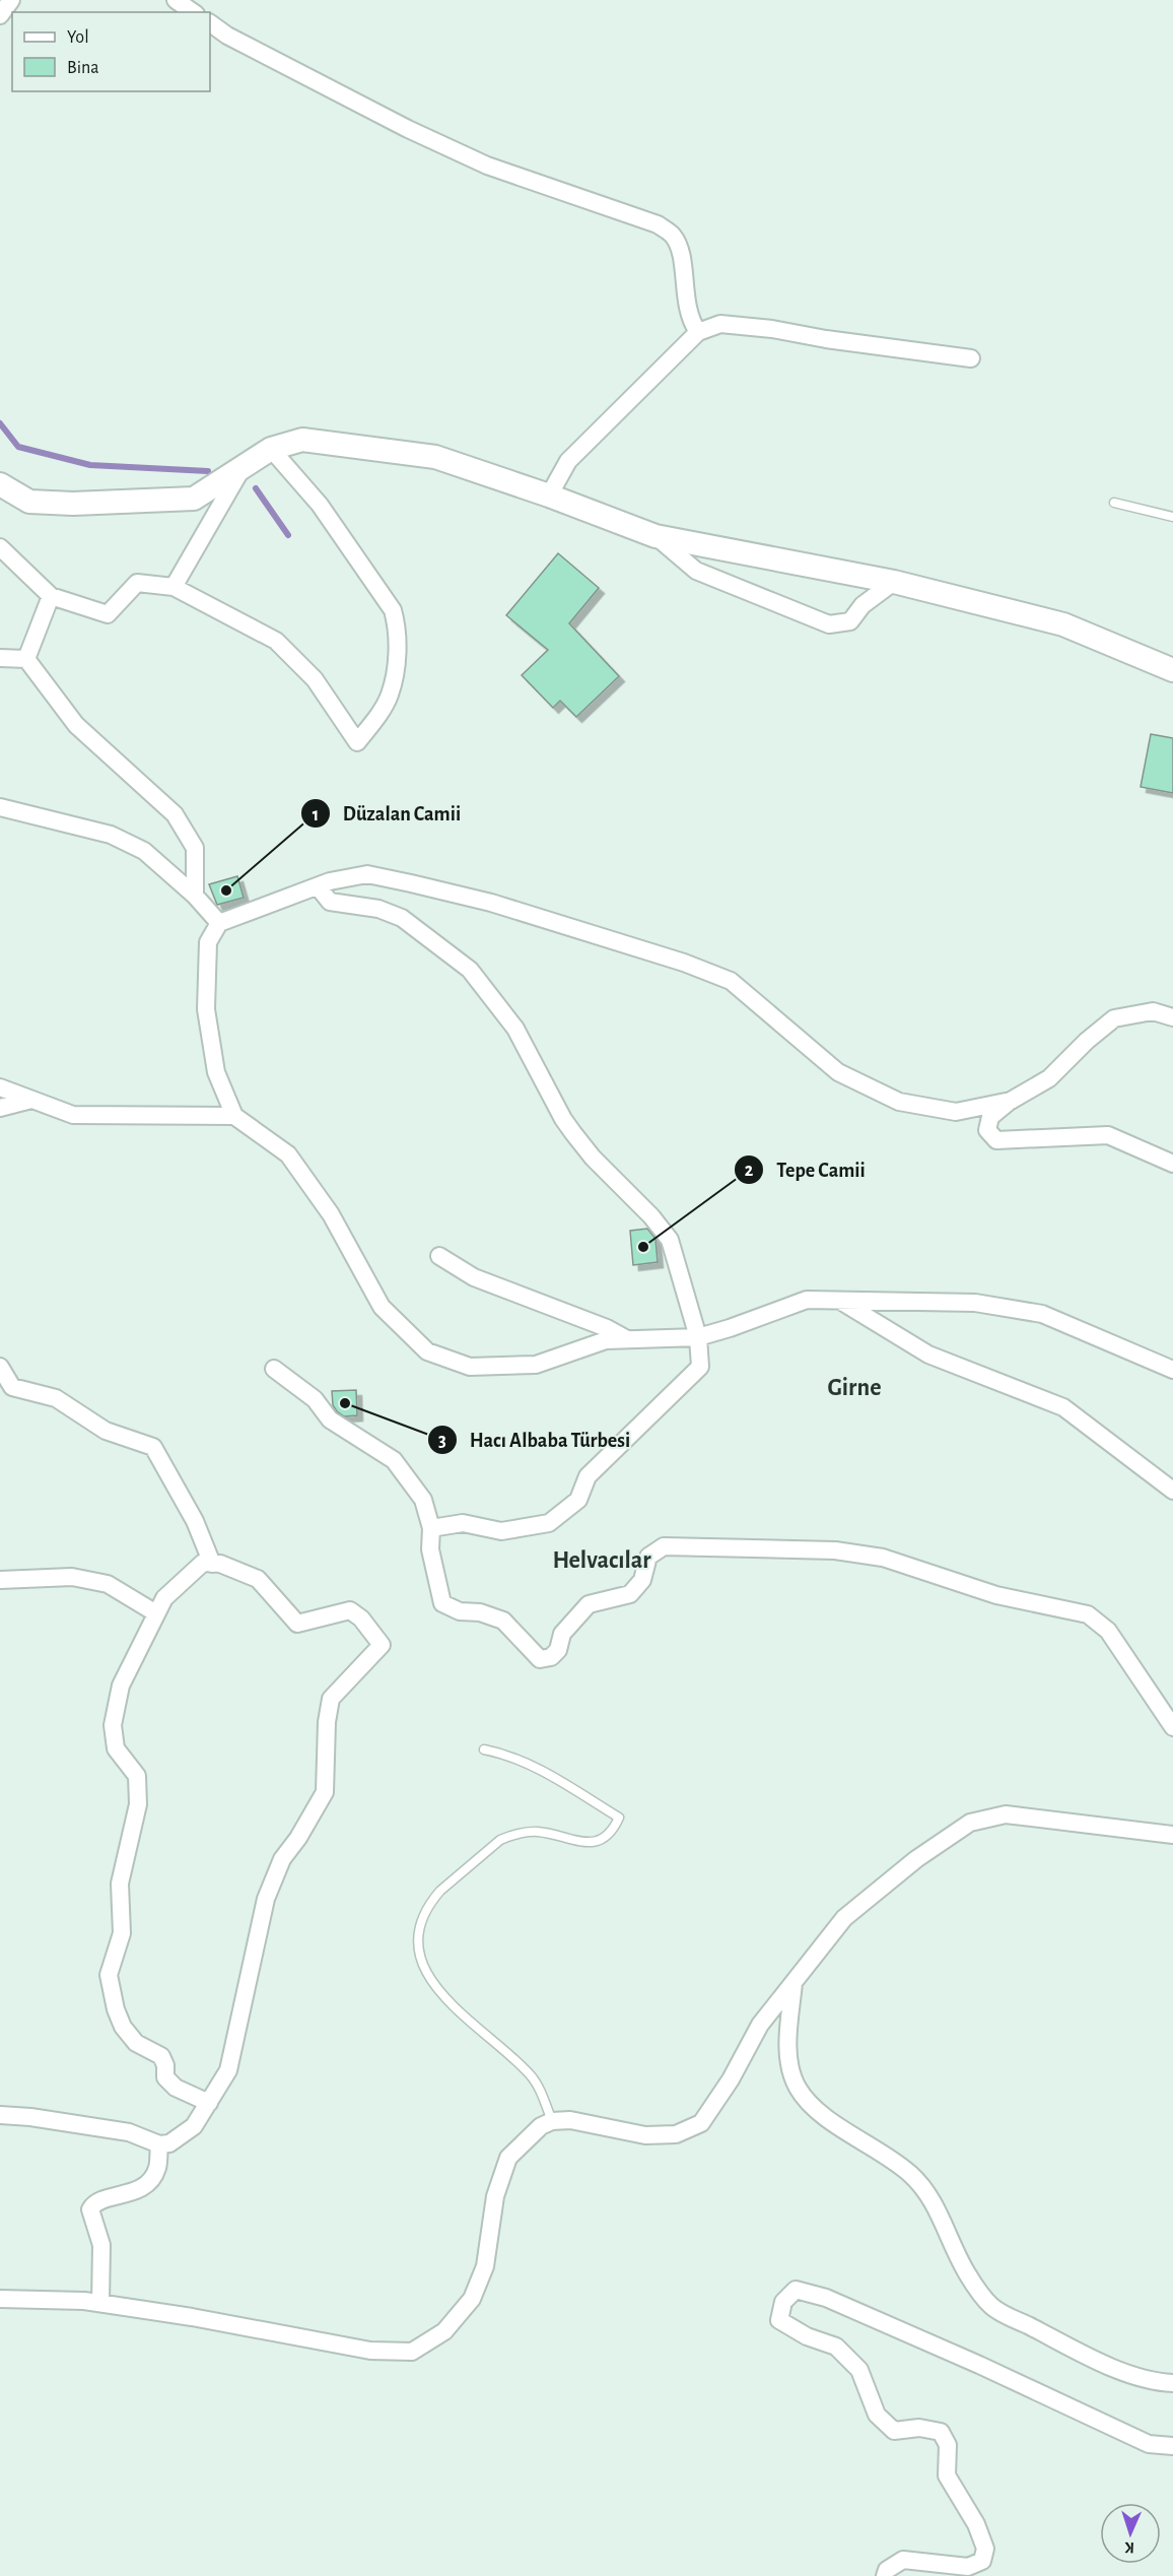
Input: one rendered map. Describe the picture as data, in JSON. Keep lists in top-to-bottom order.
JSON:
{
  "districts": ["Girne", "Helvacılar"],
  "places": ["Düzalan Camii", "Tepe Camii", "Hacı Albaba Türbesi"],
  "legend": ["Yol", "Bina"],
  "north": "bottom"
}
